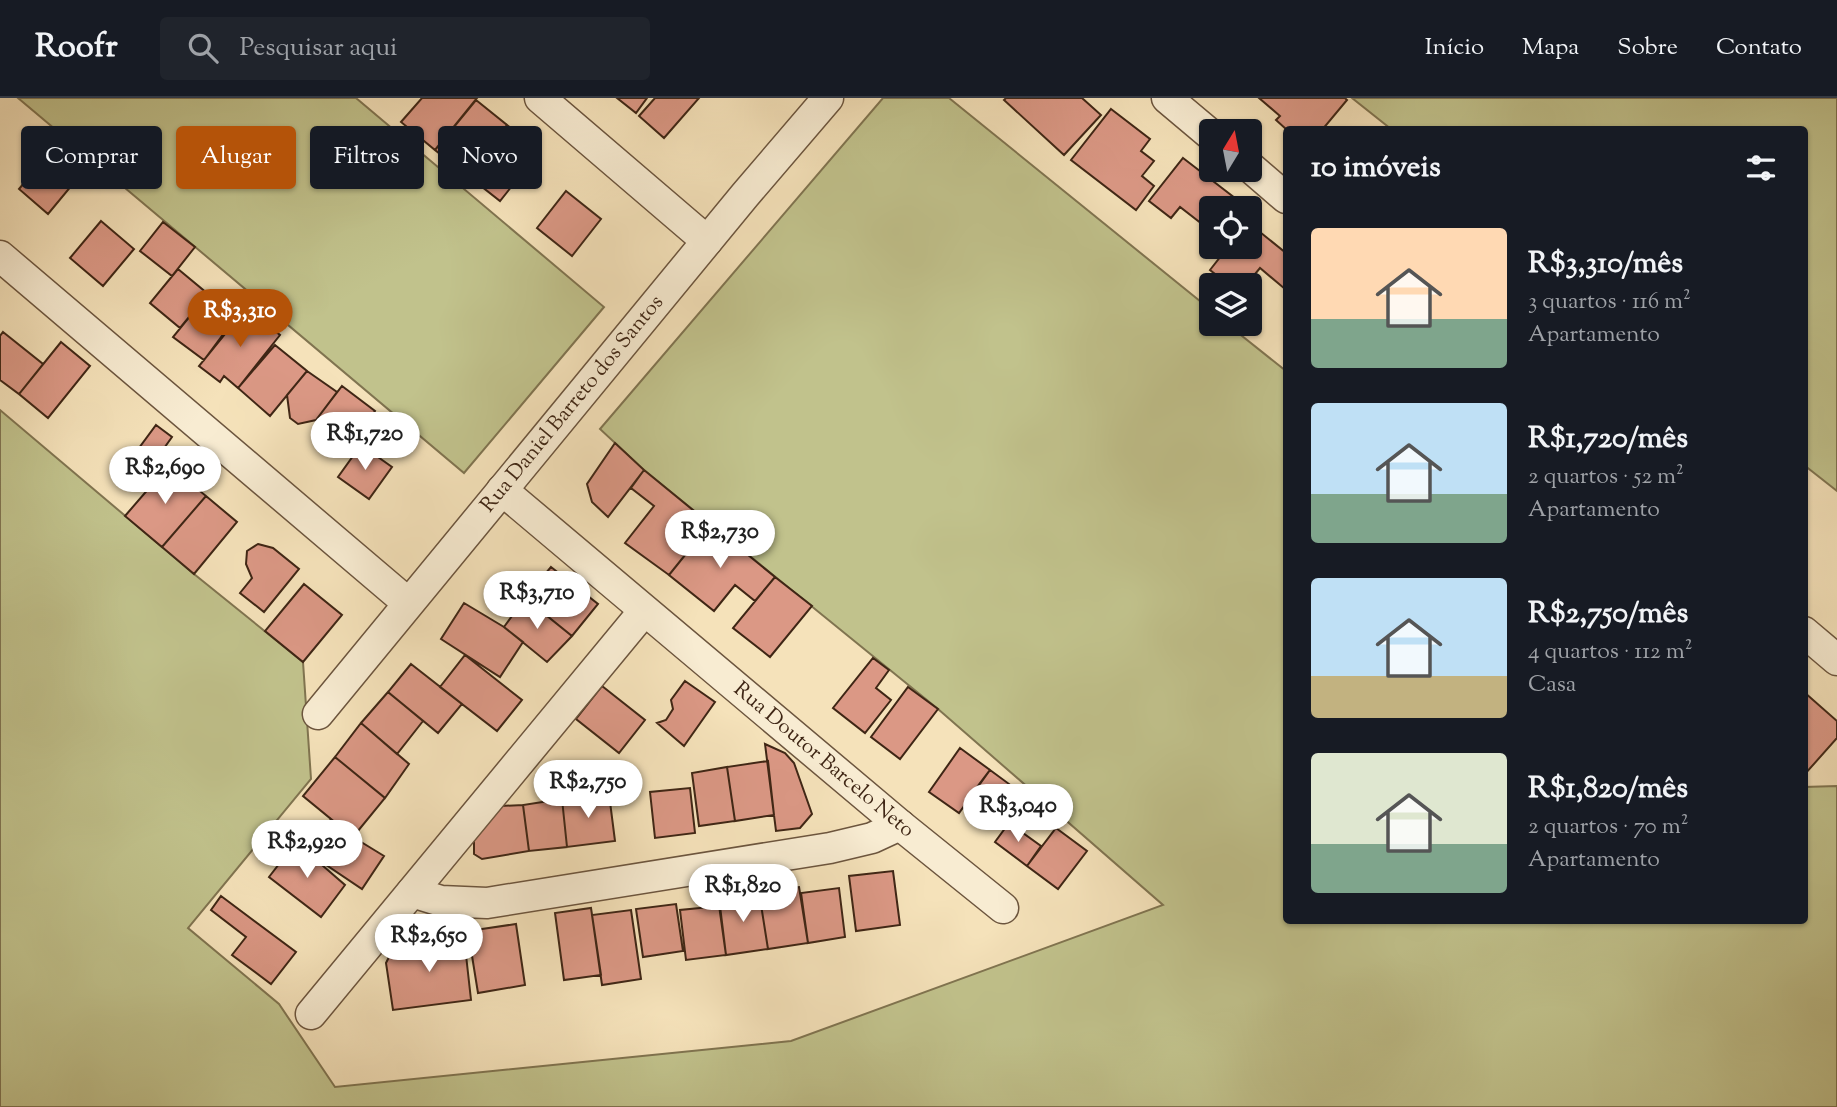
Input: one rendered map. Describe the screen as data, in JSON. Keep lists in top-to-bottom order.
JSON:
{
  "streets": {
    "street": ["Rua Daniel Barreto dos Santos", "Rua Doutor Barcelo Neto"]
  },
  "crossings": [
    ["Rua Daniel Barreto dos Santos", "Rua Doutor Barcelo Neto"]
  ],
  "north": "top",
  "page": {
    "header": "Roofr",
    "search": "Pesquisar aqui",
    "nav": [
      "Início",
      "Mapa",
      "Sobre",
      "Contato"
    ],
    "chip": [
      "Comprar",
      "Alugar",
      "Filtros",
      "Novo"
    ],
    "heading": "10 imóveis",
    "list": [
      {
        "name": "R$3,310/mês",
        "note": "3 quartos · 116 m² · Apartamento"
      },
      {
        "name": "R$1,720/mês",
        "note": "2 quartos · 52 m² · Apartamento"
      },
      {
        "name": "R$2,750/mês",
        "note": "4 quartos · 112 m² · Casa"
      },
      {
        "name": "R$1,820/mês",
        "note": "2 quartos · 70 m² · Apartamento"
      }
    ],
    "price": [
      "R$3,310",
      "R$1,720",
      "R$2,690",
      "R$2,730",
      "R$3,710",
      "R$2,750",
      "R$3,040",
      "R$2,920",
      "R$1,820",
      "R$2,650"
    ]
  }
}
